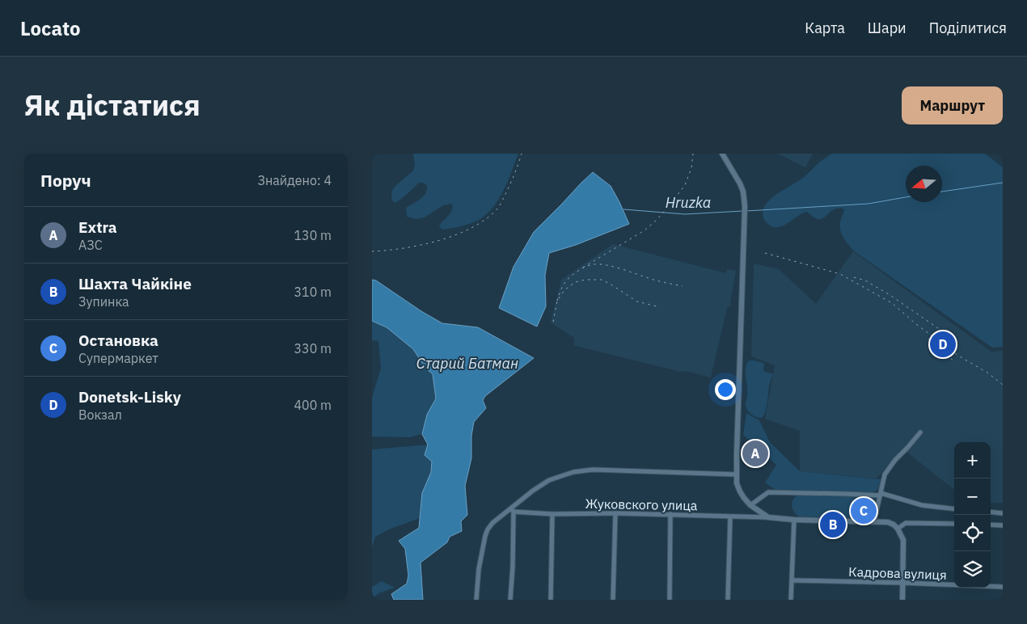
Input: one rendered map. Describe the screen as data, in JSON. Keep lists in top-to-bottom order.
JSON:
{
  "streets": {
    "street": ["Жуковского улица", "Кадрова вулиця"]
  },
  "water": ["Hruzka", "Старий Батман"],
  "north": "left",
  "page": {
    "header": "Locato",
    "nav": ["Карта", "Шари", "Поділитися"],
    "title": "Як дістатися",
    "buttons": "Маршрут",
    "heading": ["Поруч", "Знайдено: 4"],
    "list": [
      {
        "mark": "A",
        "name": "Extra",
        "note": "АЗС",
        "value": "130 m"
      },
      {
        "mark": "B",
        "name": "Шахта Чайкіне",
        "note": "Зупинка",
        "value": "310 m"
      },
      {
        "mark": "C",
        "name": "Остановка",
        "note": "Супермаркет",
        "value": "330 m"
      },
      {
        "mark": "D",
        "name": "Donetsk-Lisky",
        "note": "Вокзал",
        "value": "400 m"
      }
    ],
    "pins": [
      "D",
      "A",
      "C",
      "B"
    ],
    "map_buttons": ["+", "−"]
  }
}
